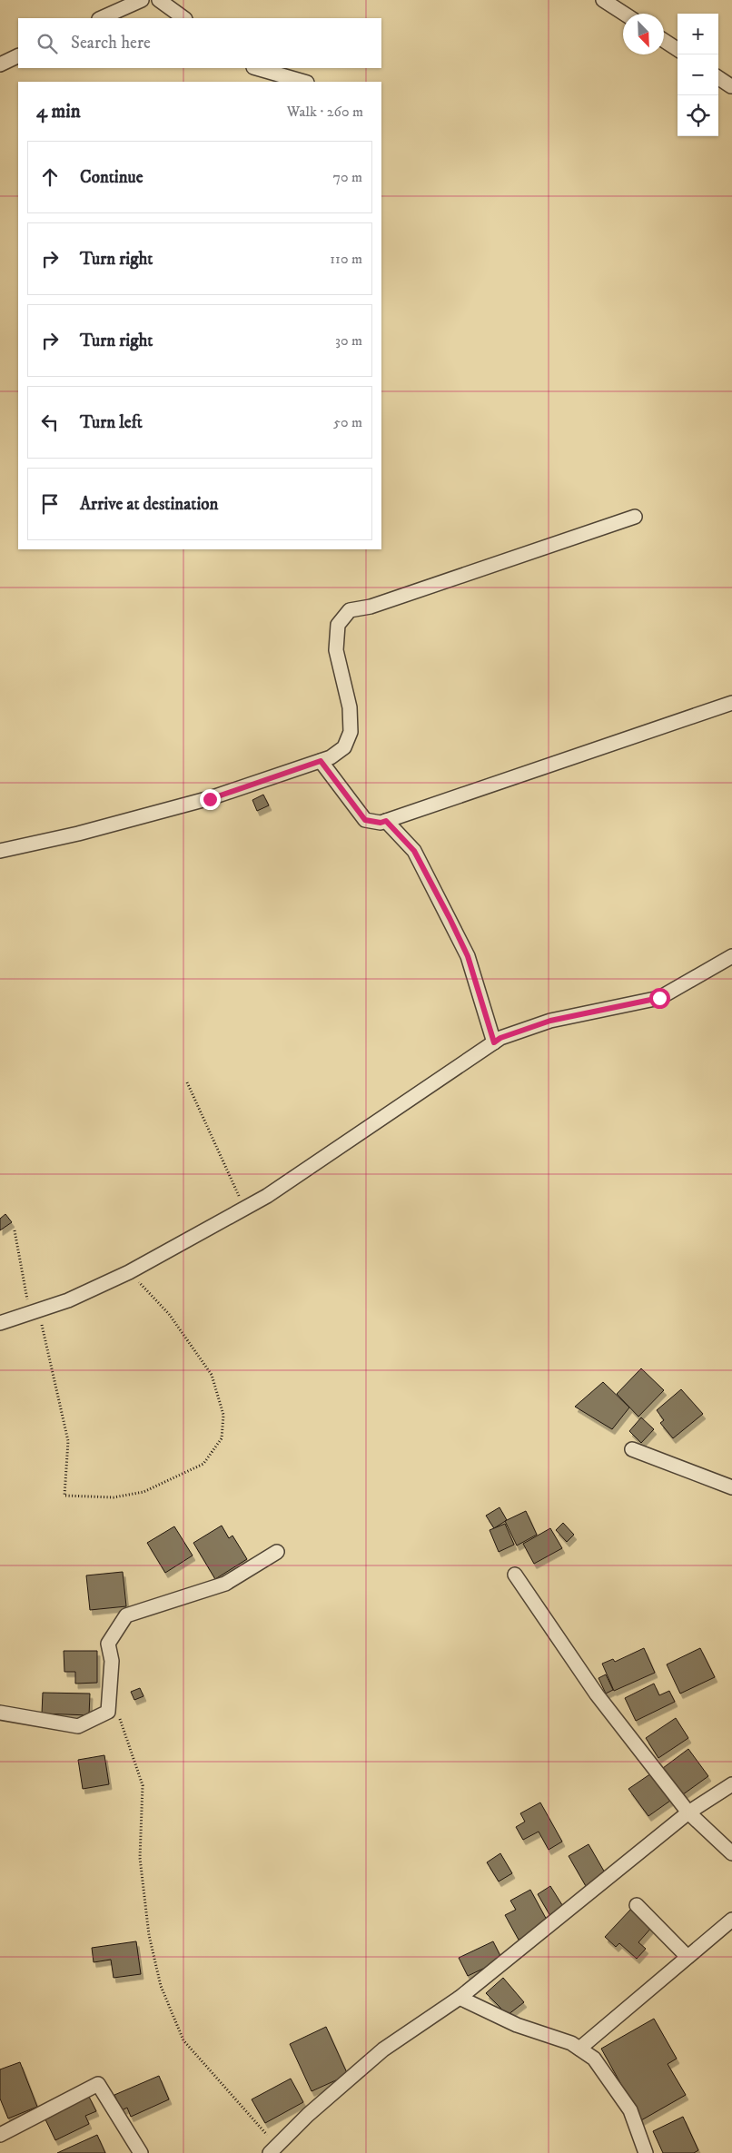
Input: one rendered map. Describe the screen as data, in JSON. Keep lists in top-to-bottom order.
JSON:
{
  "north": "bottom right",
  "page": {
    "map_buttons": ["+", "−"],
    "search": "Search here",
    "heading": ["4 min", "Walk · 260 m"],
    "list": [
      ["Continue", "70 m"],
      ["Turn right", "110 m"],
      ["Turn right", "30 m"],
      ["Turn left", "50 m"],
      "Arrive at destination"
    ]
  }
}
